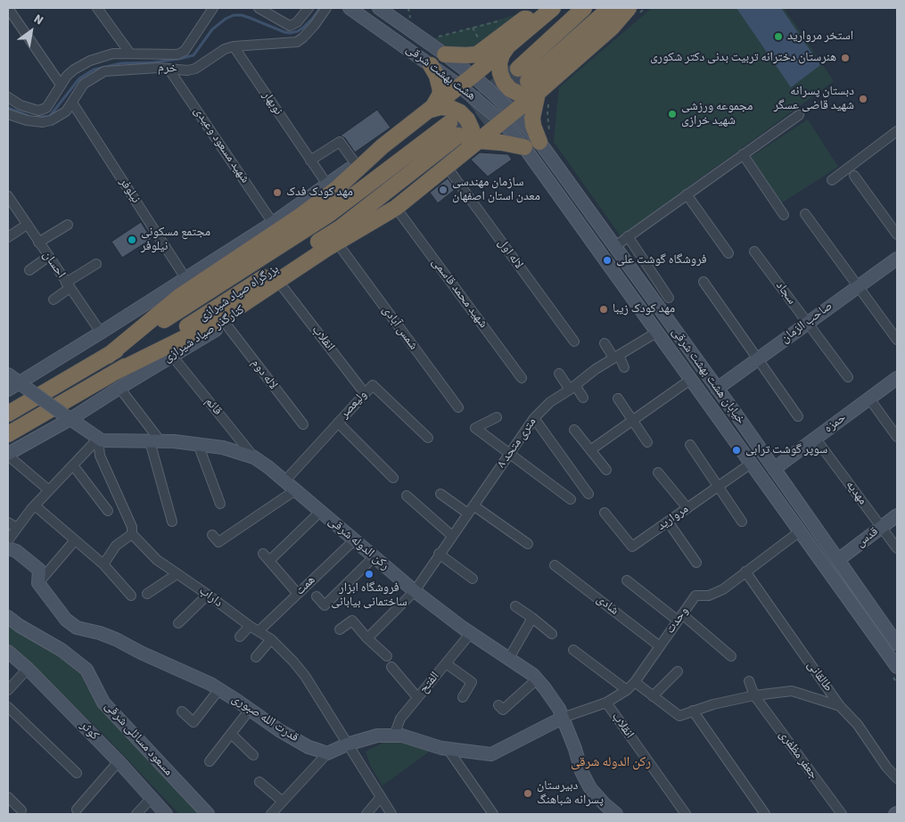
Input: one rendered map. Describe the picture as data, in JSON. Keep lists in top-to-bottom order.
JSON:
{
  "streets": {
    "highway": ["بزرگراه صیاد شیرازی"],
    "main road": [
      "هشت بهشت شرقی",
      "صاحب الزمان",
      "کنارگذر صیاد شیرازی",
      "خیابان هشت بهشت شرقی",
      "حمزه",
      "قدس",
      "رکن الدوله شرقی",
      "قدرت الله صبوری",
      "کوثر",
      "مسعود مسائلی شرقی"
    ],
    "street": [
      "خرم",
      "نوبهار",
      "شهید مسعود وعیدی",
      "نیلوفر",
      "لاله اول",
      "احسان",
      "شهید محمد قاسمی",
      "سجاد",
      "شمس آبادی",
      "انقلاب",
      "لاله دوم",
      "ولیعصر",
      "قائم",
      "۸ متری متحد",
      "مهدیه",
      "مروارید",
      "همت",
      "داراب",
      "شادی",
      "وحدت",
      "طالقانی",
      "الفتح",
      "جعفر مظفری"
    ]
  },
  "crossings": [
    ["خرم", "نوبهار"],
    ["خرم", "شهید مسعود وعیدی"],
    ["خرم", "نیلوفر"],
    ["هشت بهشت شرقی", "خیابان هشت بهشت شرقی"],
    ["شهید محمد قاسمی", "کنارگذر صیاد شیرازی"],
    ["سجاد", "صاحب الزمان"],
    ["صاحب الزمان", "خیابان هشت بهشت شرقی"],
    ["شمس آبادی", "کنارگذر صیاد شیرازی"],
    ["کنارگذر صیاد شیرازی", "انقلاب"],
    ["کنارگذر صیاد شیرازی", "لاله دوم"],
    ["کنارگذر صیاد شیرازی", "قائم"],
    ["کنارگذر صیاد شیرازی", "رکن الدوله شرقی"],
    ["انقلاب", "ولیعصر"],
    ["انقلاب", "وحدت"],
    ["خیابان هشت بهشت شرقی", "حمزه"],
    ["خیابان هشت بهشت شرقی", "۸ متری متحد"],
    ["خیابان هشت بهشت شرقی", "مروارید"],
    ["خیابان هشت بهشت شرقی", "قدس"],
    ["خیابان هشت بهشت شرقی", "وحدت"],
    ["ولیعصر", "رکن الدوله شرقی"],
    ["قائم", "رکن الدوله شرقی"],
    ["حمزه", "مهدیه"],
    ["۸ متری متحد", "رکن الدوله شرقی"],
    ["مهدیه", "قدس"],
    ["رکن الدوله شرقی", "همت"],
    ["رکن الدوله شرقی", "داراب"],
    ["رکن الدوله شرقی", "وحدت"],
    ["رکن الدوله شرقی", "الفتح"],
    ["همت", "داراب"],
    ["شادی", "وحدت"],
    ["وحدت", "طالقانی"]
  ],
  "districts": ["رکن الدوله شرقی"],
  "places": [
    "استخر مروارید",
    "هنرستان دخترانه تربیت بدنی دکتر شکوری",
    "دبستان پسرانه شهید قاضی عسگر",
    "مجموعه ورزشی شهید خرازی",
    "سازمان مهندسی معدن استان اصفهان",
    "مهد کودک فدک",
    "مجتمع مسکونی نیلوفر",
    "فروشگاه گوشت علی",
    "مهد کودک زیبا",
    "سوپر گوشت ترابی",
    "فروشگاه ابزار ساختمانی بیابانی",
    "دبیرستان پسرانه شباهنگ"
  ],
  "north": "top right"
}
